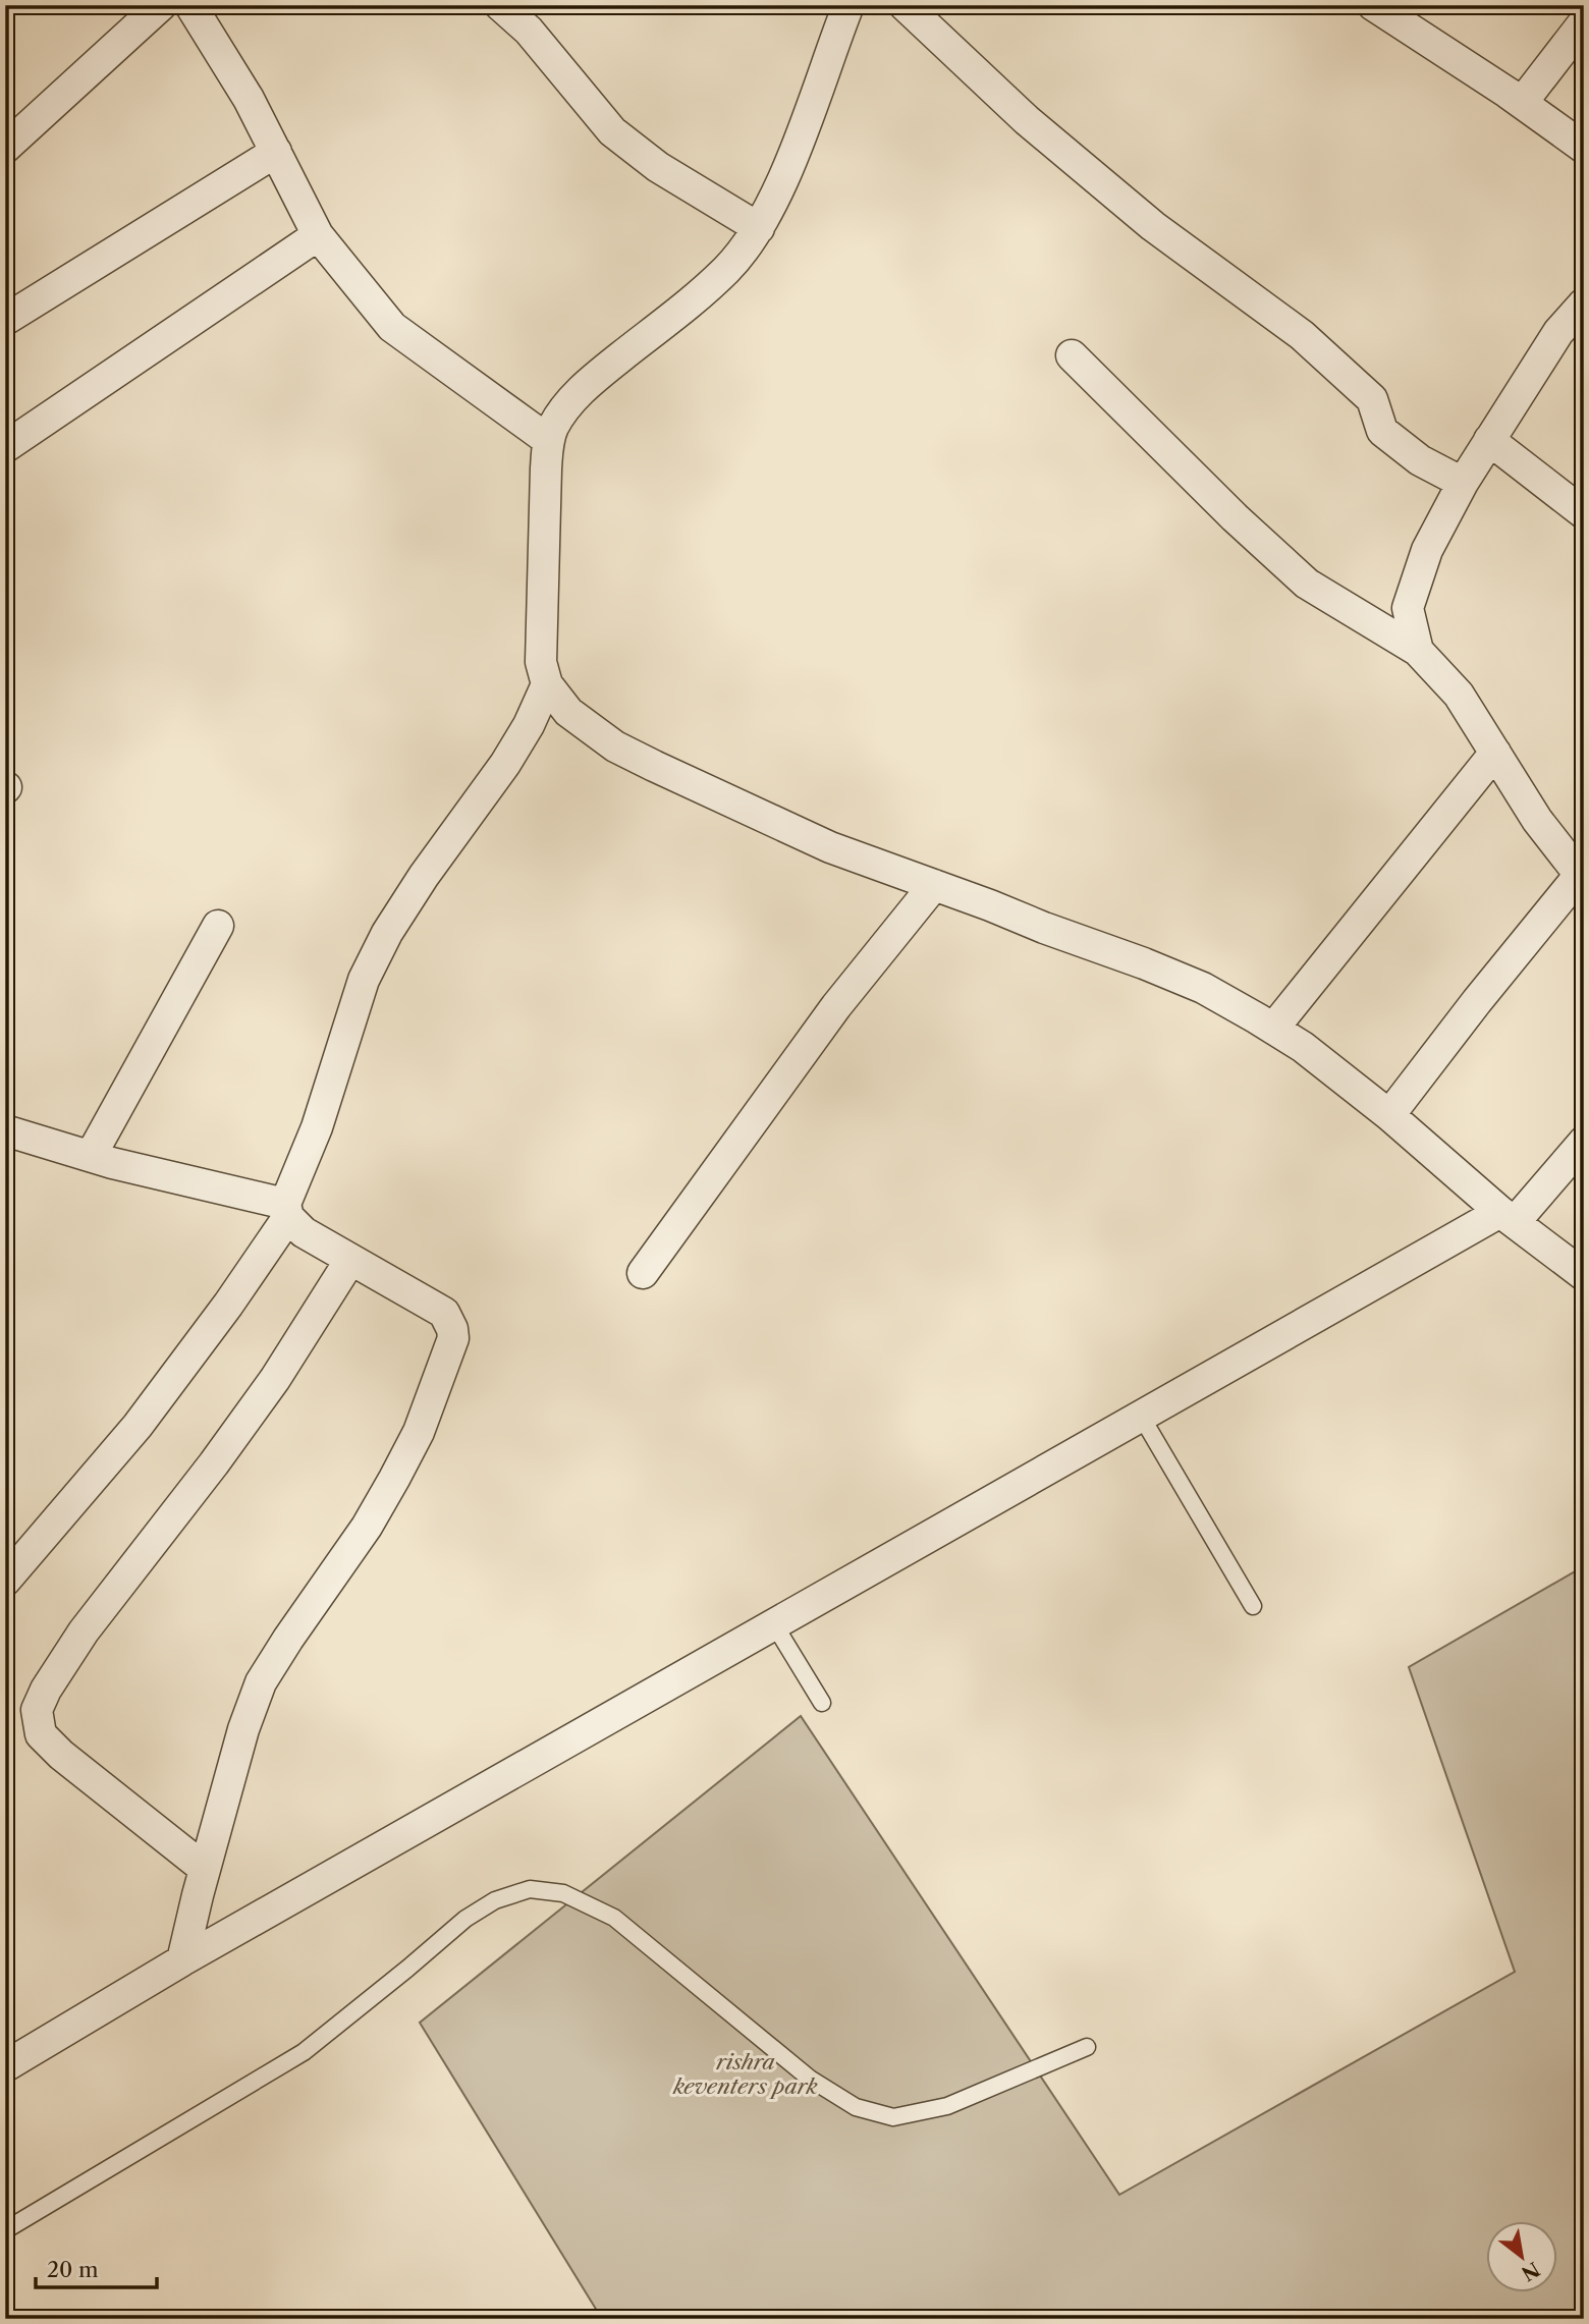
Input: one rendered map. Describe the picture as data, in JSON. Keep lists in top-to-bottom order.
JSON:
{
  "parks": ["rishra keventers park"],
  "scale_bar": "20 m",
  "north": "bottom right"
}
